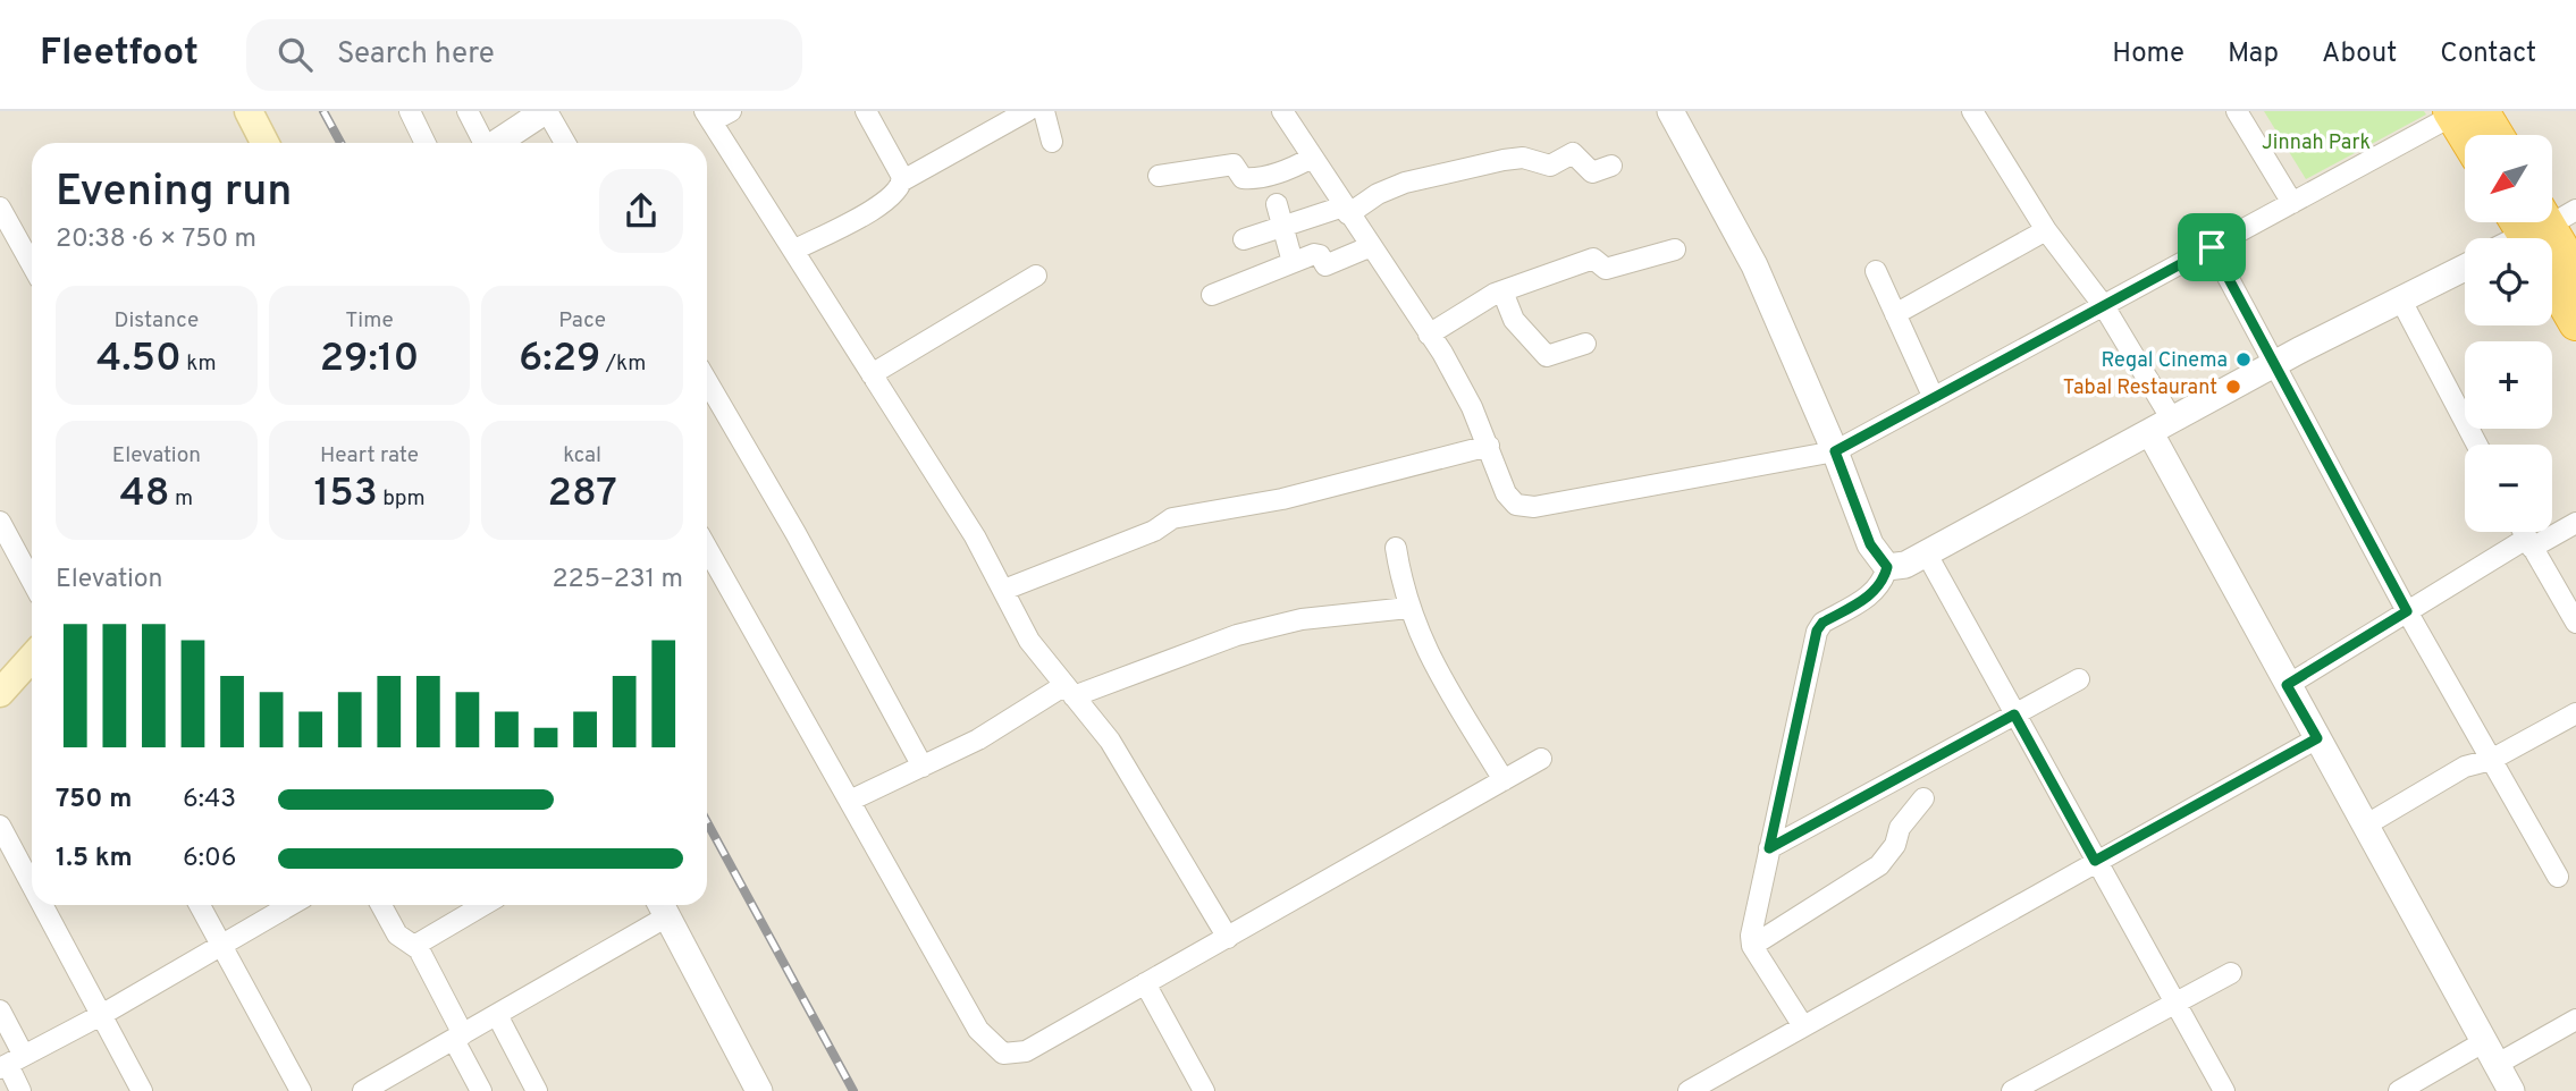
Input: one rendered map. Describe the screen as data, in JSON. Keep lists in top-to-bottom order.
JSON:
{
  "parks": ["Jinnah Park"],
  "places": ["Regal Cinema", "Tabal Restaurant"],
  "north": "bottom left",
  "page": {
    "header": "Fleetfoot",
    "search": "Search here",
    "nav": [
      "Home",
      "Map",
      "About",
      "Contact"
    ],
    "map_buttons": ["+", "−"],
    "heading": ["Evening run", "20:38 · 6 × 750 m"],
    "stats": [
      ["Distance", "4.50 km"],
      ["Time", "29:10"],
      ["Pace", "6:29 /km"],
      ["Elevation", "48 m"],
      ["Heart rate", "153 bpm"],
      ["kcal", "287"]
    ],
    "chart": ["Elevation", "225–231 m"],
    "list": [
      {
        "name": "750 m",
        "note": "6:43"
      },
      {
        "name": "1.5 km",
        "note": "6:06"
      }
    ]
  }
}
